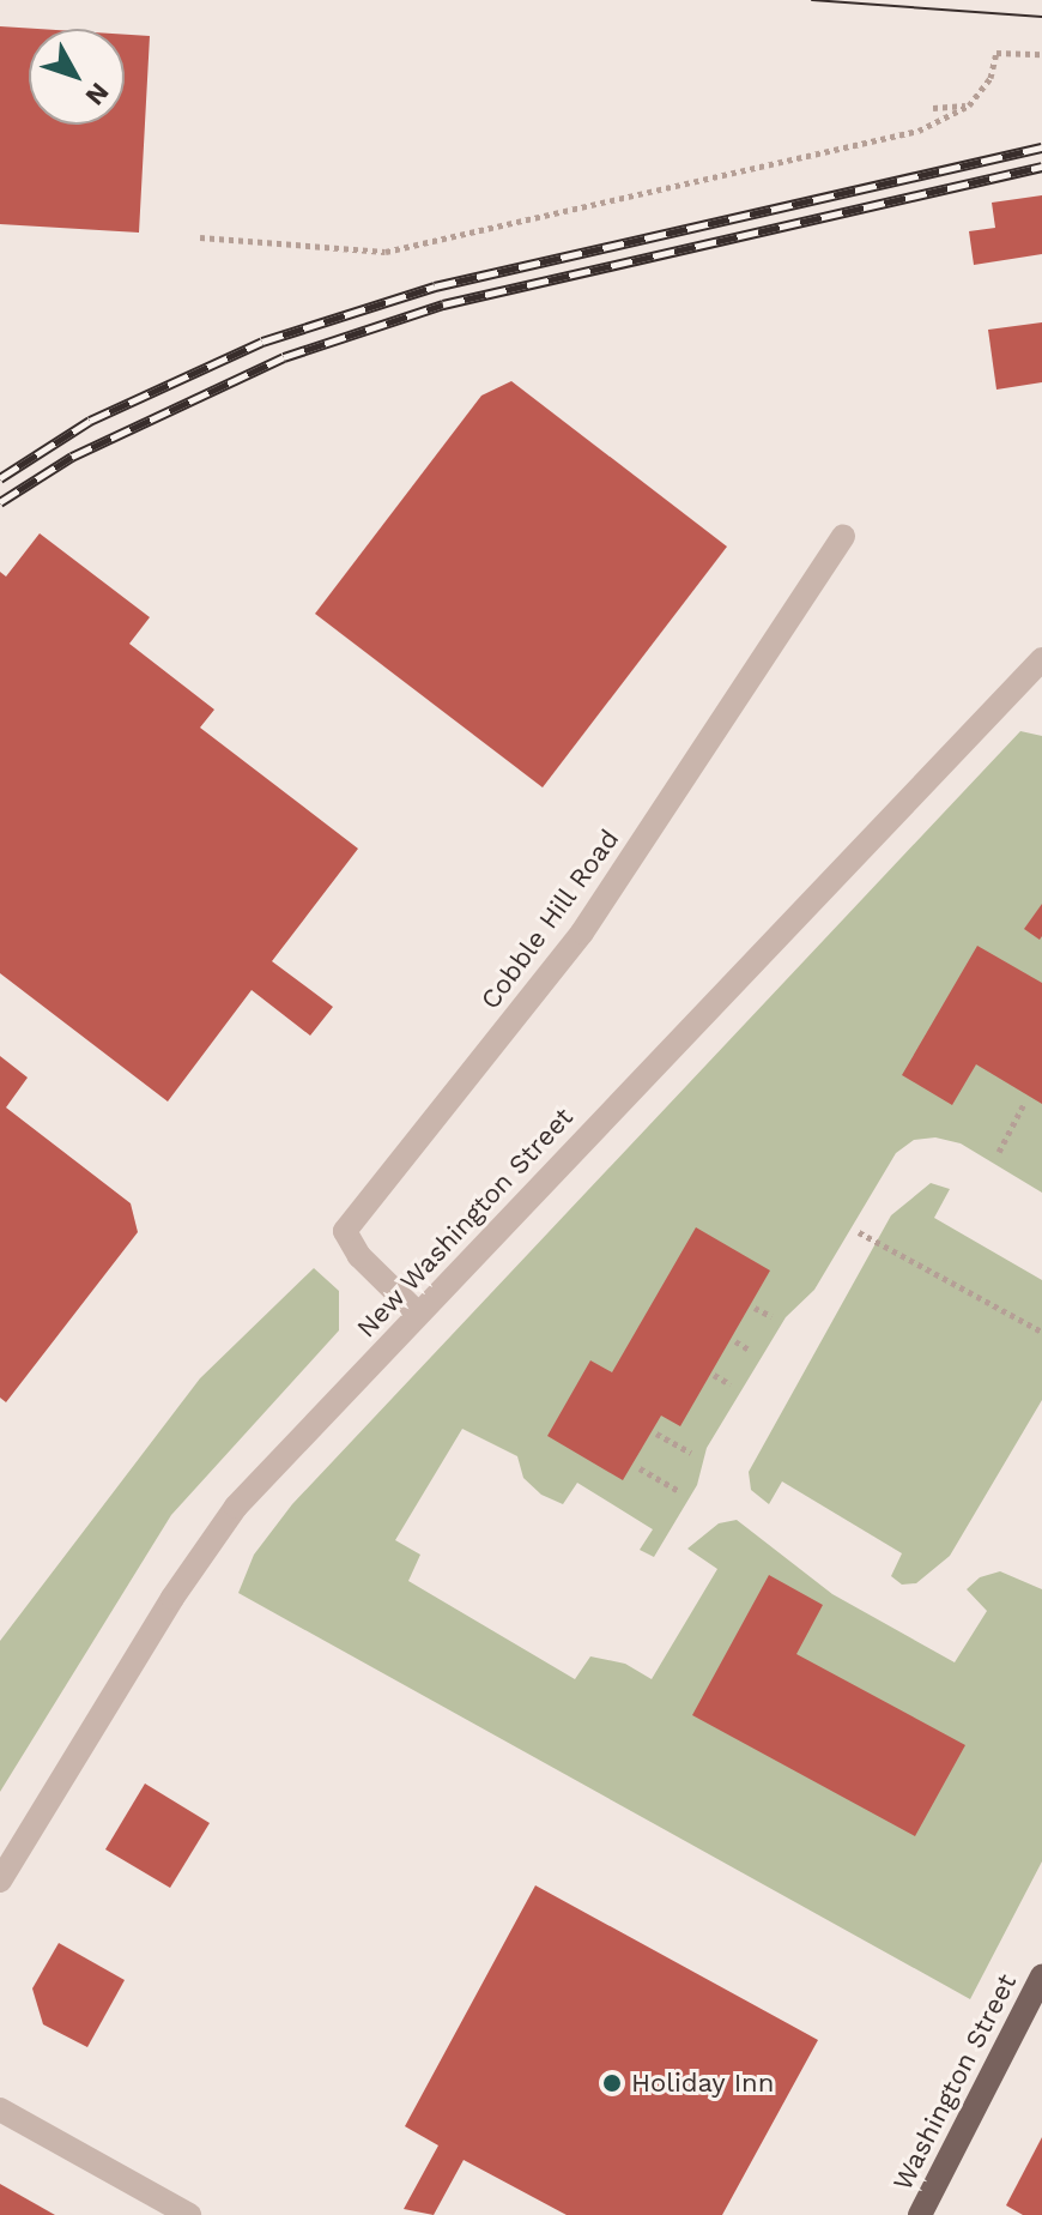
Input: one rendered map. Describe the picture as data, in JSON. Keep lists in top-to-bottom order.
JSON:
{
  "streets": {
    "main road": ["Washington Street"],
    "street": ["Cobble Hill Road", "New Washington Street"]
  },
  "crossings": [
    ["Cobble Hill Road", "New Washington Street"]
  ],
  "places": ["Holiday Inn"],
  "north": "bottom right"
}
